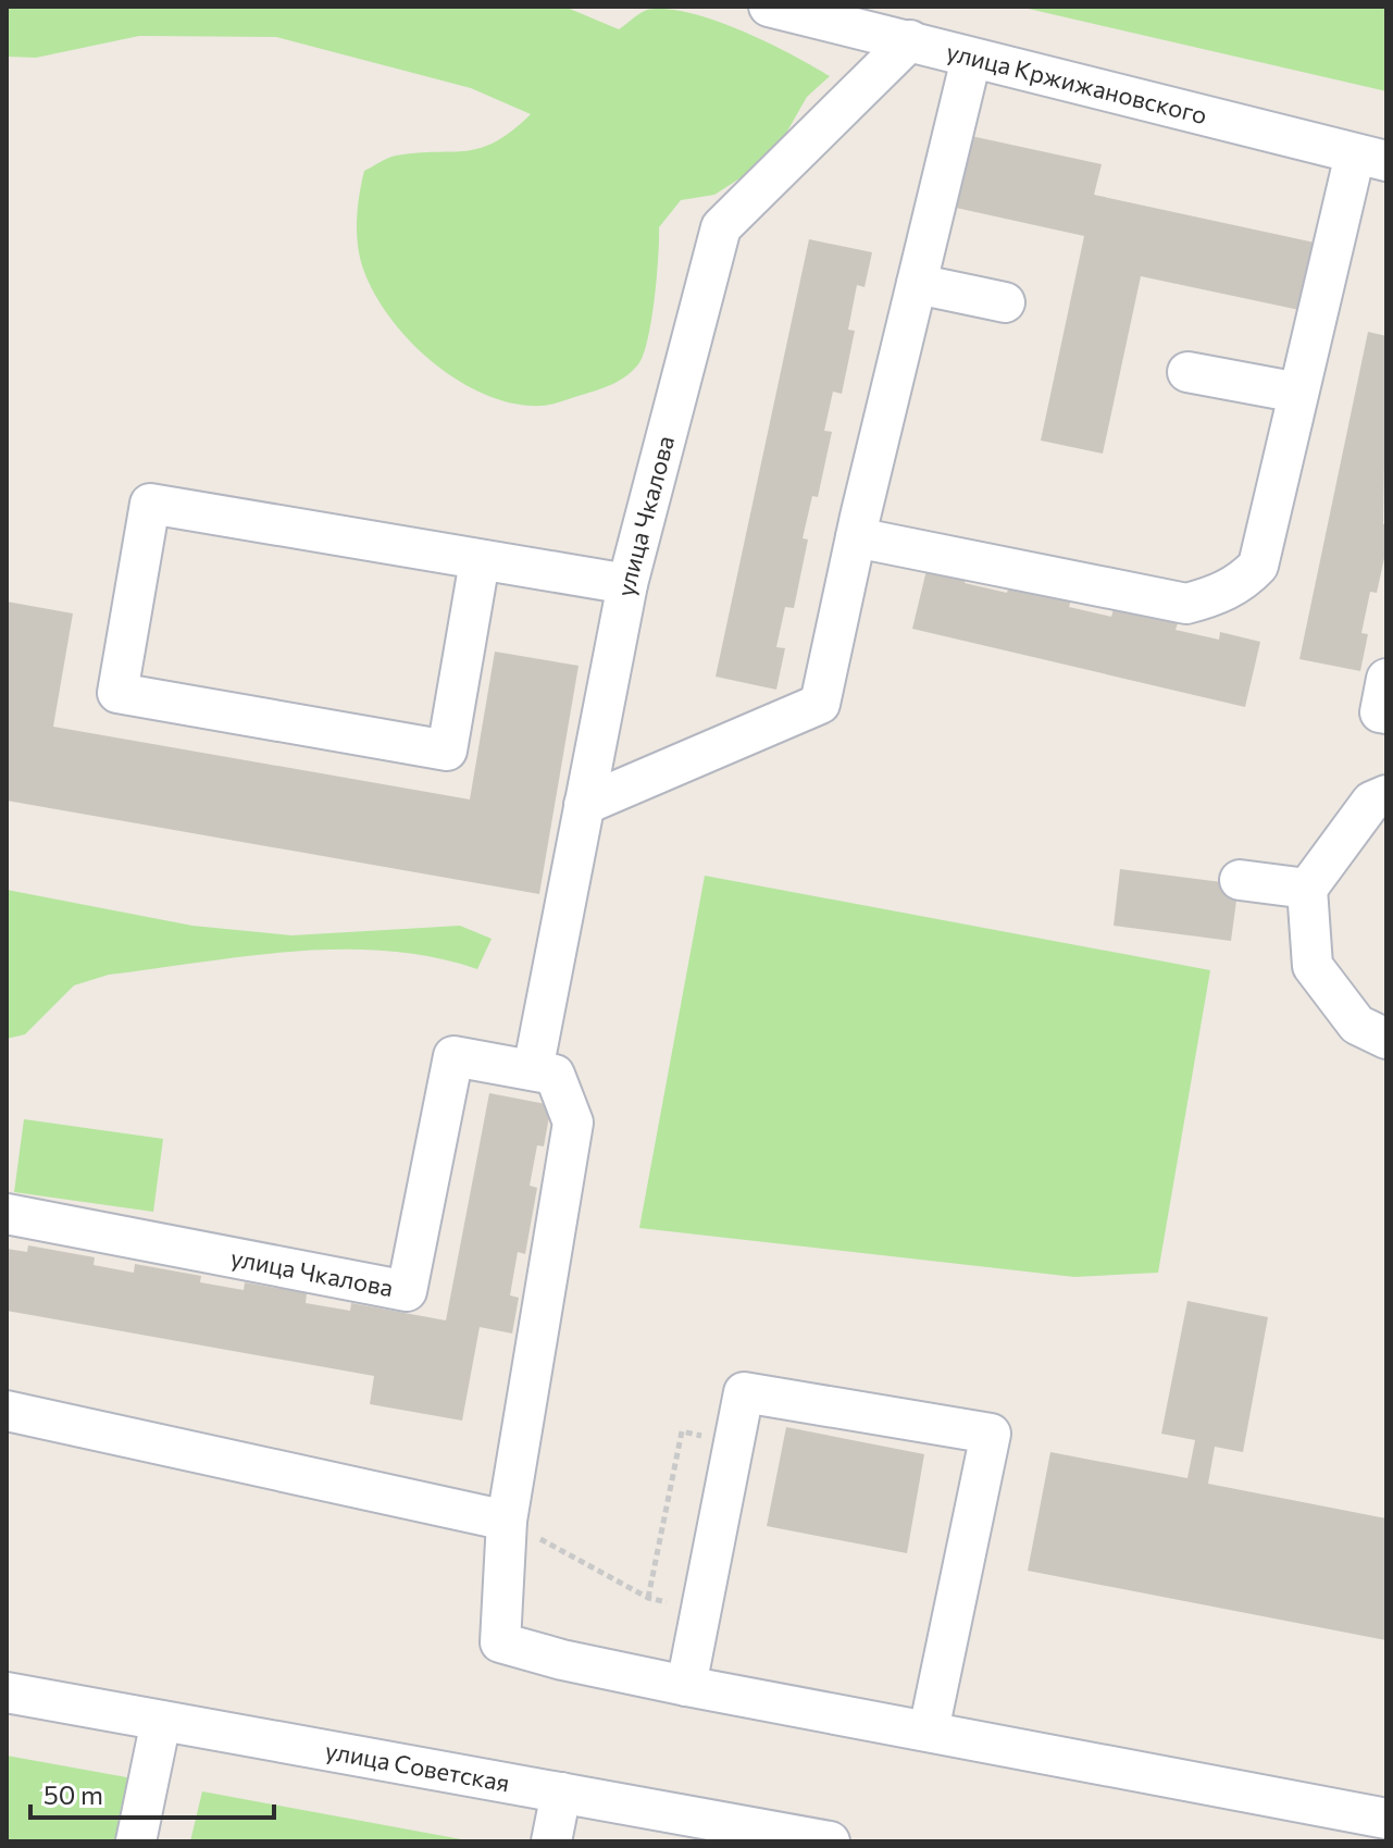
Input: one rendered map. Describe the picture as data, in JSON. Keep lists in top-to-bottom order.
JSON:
{
  "streets": {
    "street": ["улица Кржижановского", "улица Чкалова", "улица Советская"]
  },
  "crossings": [
    ["улица Кржижановского", "улица Чкалова"]
  ],
  "scale_bar": "50 m"
}
